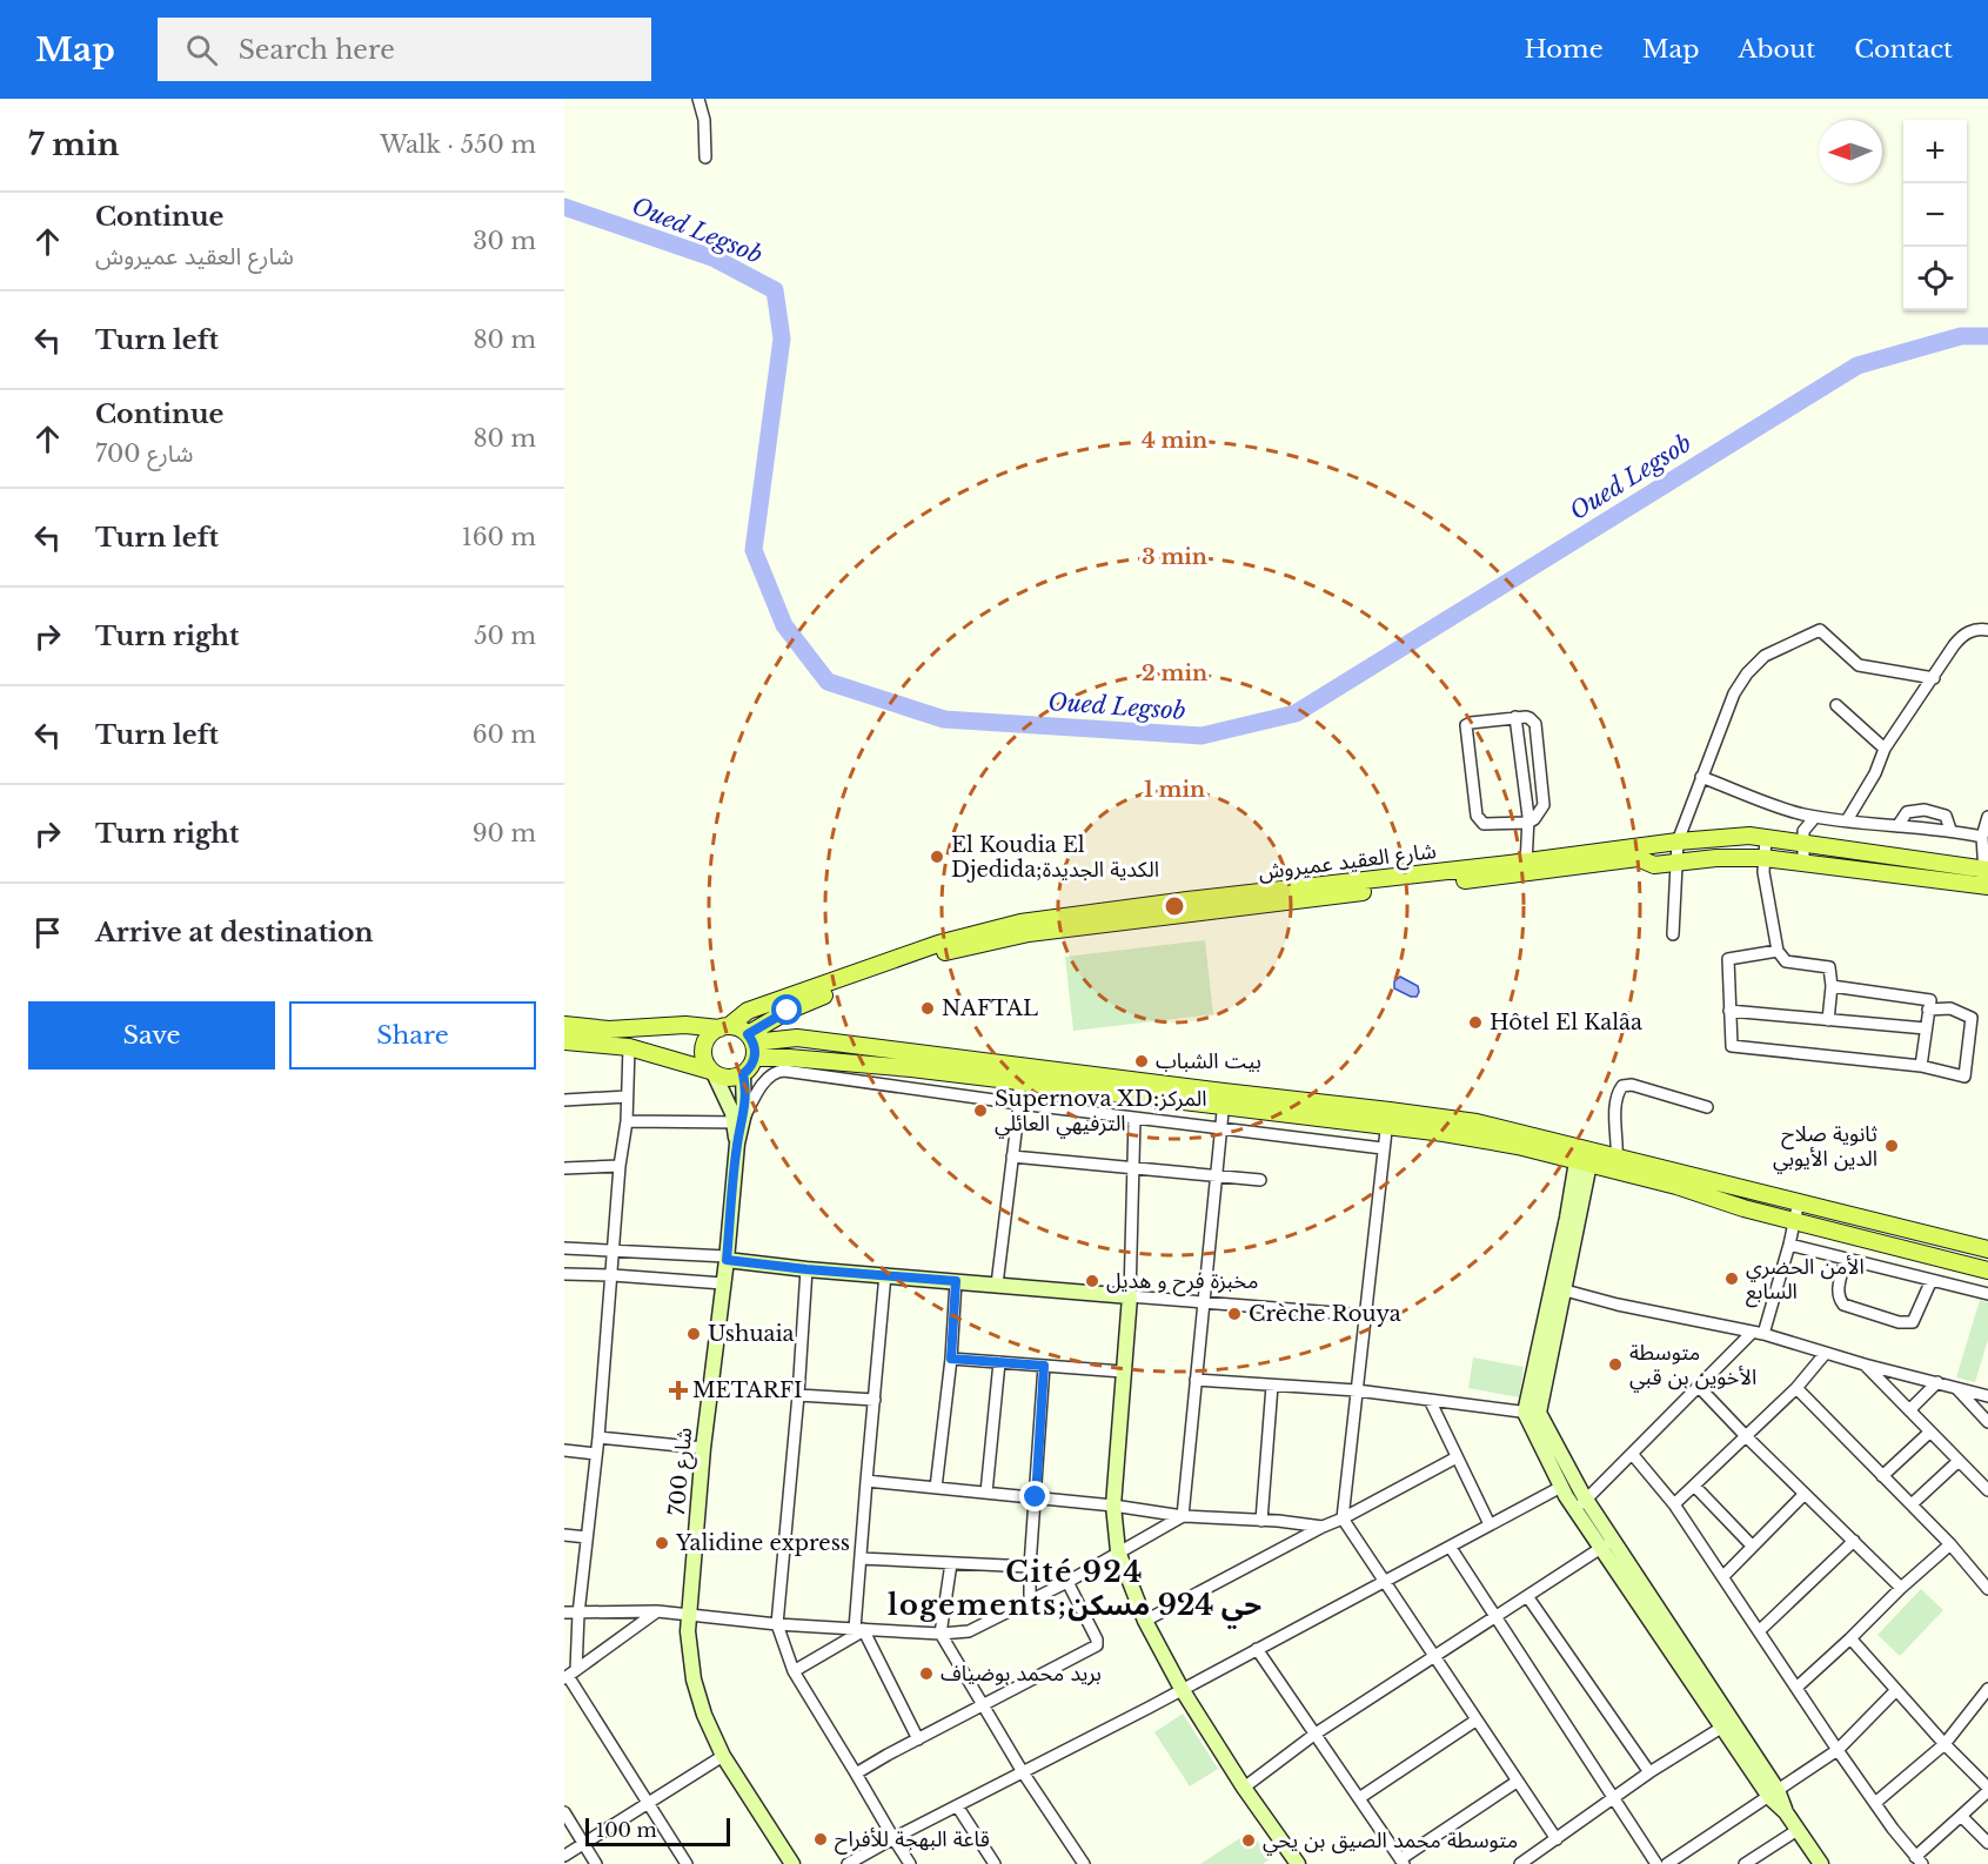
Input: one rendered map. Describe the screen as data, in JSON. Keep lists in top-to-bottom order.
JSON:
{
  "streets": {
    "main road": ["شارع العقيد عميروش", "شارع 700"]
  },
  "districts": ["Cité 924 logements;حي 924 مسكن"],
  "water": ["Oued Legsob"],
  "places": {
    "other": [
      "El Koudia El Djedida;الكدية الجديدة",
      "NAFTAL",
      "Hôtel El Kalâa",
      "بيت الشباب",
      "Supernova XD;المركز الترفيهي العائلي",
      "ثانوية صلاح الدين الأيوبي",
      "الأمن الحضري السابع",
      "مخبزة فرح و هديل",
      "Crèche Rouya",
      "Ushuaia",
      "متوسطة الأخوين بن قبي",
      "Yalidine express",
      "بريد محمد بوضياف",
      "قاعة البهجة للأفراح",
      "متوسطة محمد الصيق بن يحي"
    ],
    "health": ["METARFI"]
  },
  "scale_bar": "100 m",
  "north": "left",
  "page": {
    "header": "Map",
    "search": "Search here",
    "nav": [
      "Home",
      "Map",
      "About",
      "Contact"
    ],
    "heading": ["7 min", "Walk · 550 m"],
    "map_buttons": ["+", "−"],
    "list": [
      ["Continue", "شارع العقيد عميروش", "30 m"],
      ["Turn left", "80 m"],
      ["Continue", "شارع 700", "80 m"],
      ["Turn left", "160 m"],
      ["Turn right", "50 m"],
      ["Turn left", "60 m"],
      ["Turn right", "90 m"],
      "Arrive at destination"
    ],
    "buttons": ["Save", "Share"],
    "scale": "100 m"
  },
  "rings": [
    "4 min",
    "3 min",
    "2 min",
    "1 min"
  ]
}
